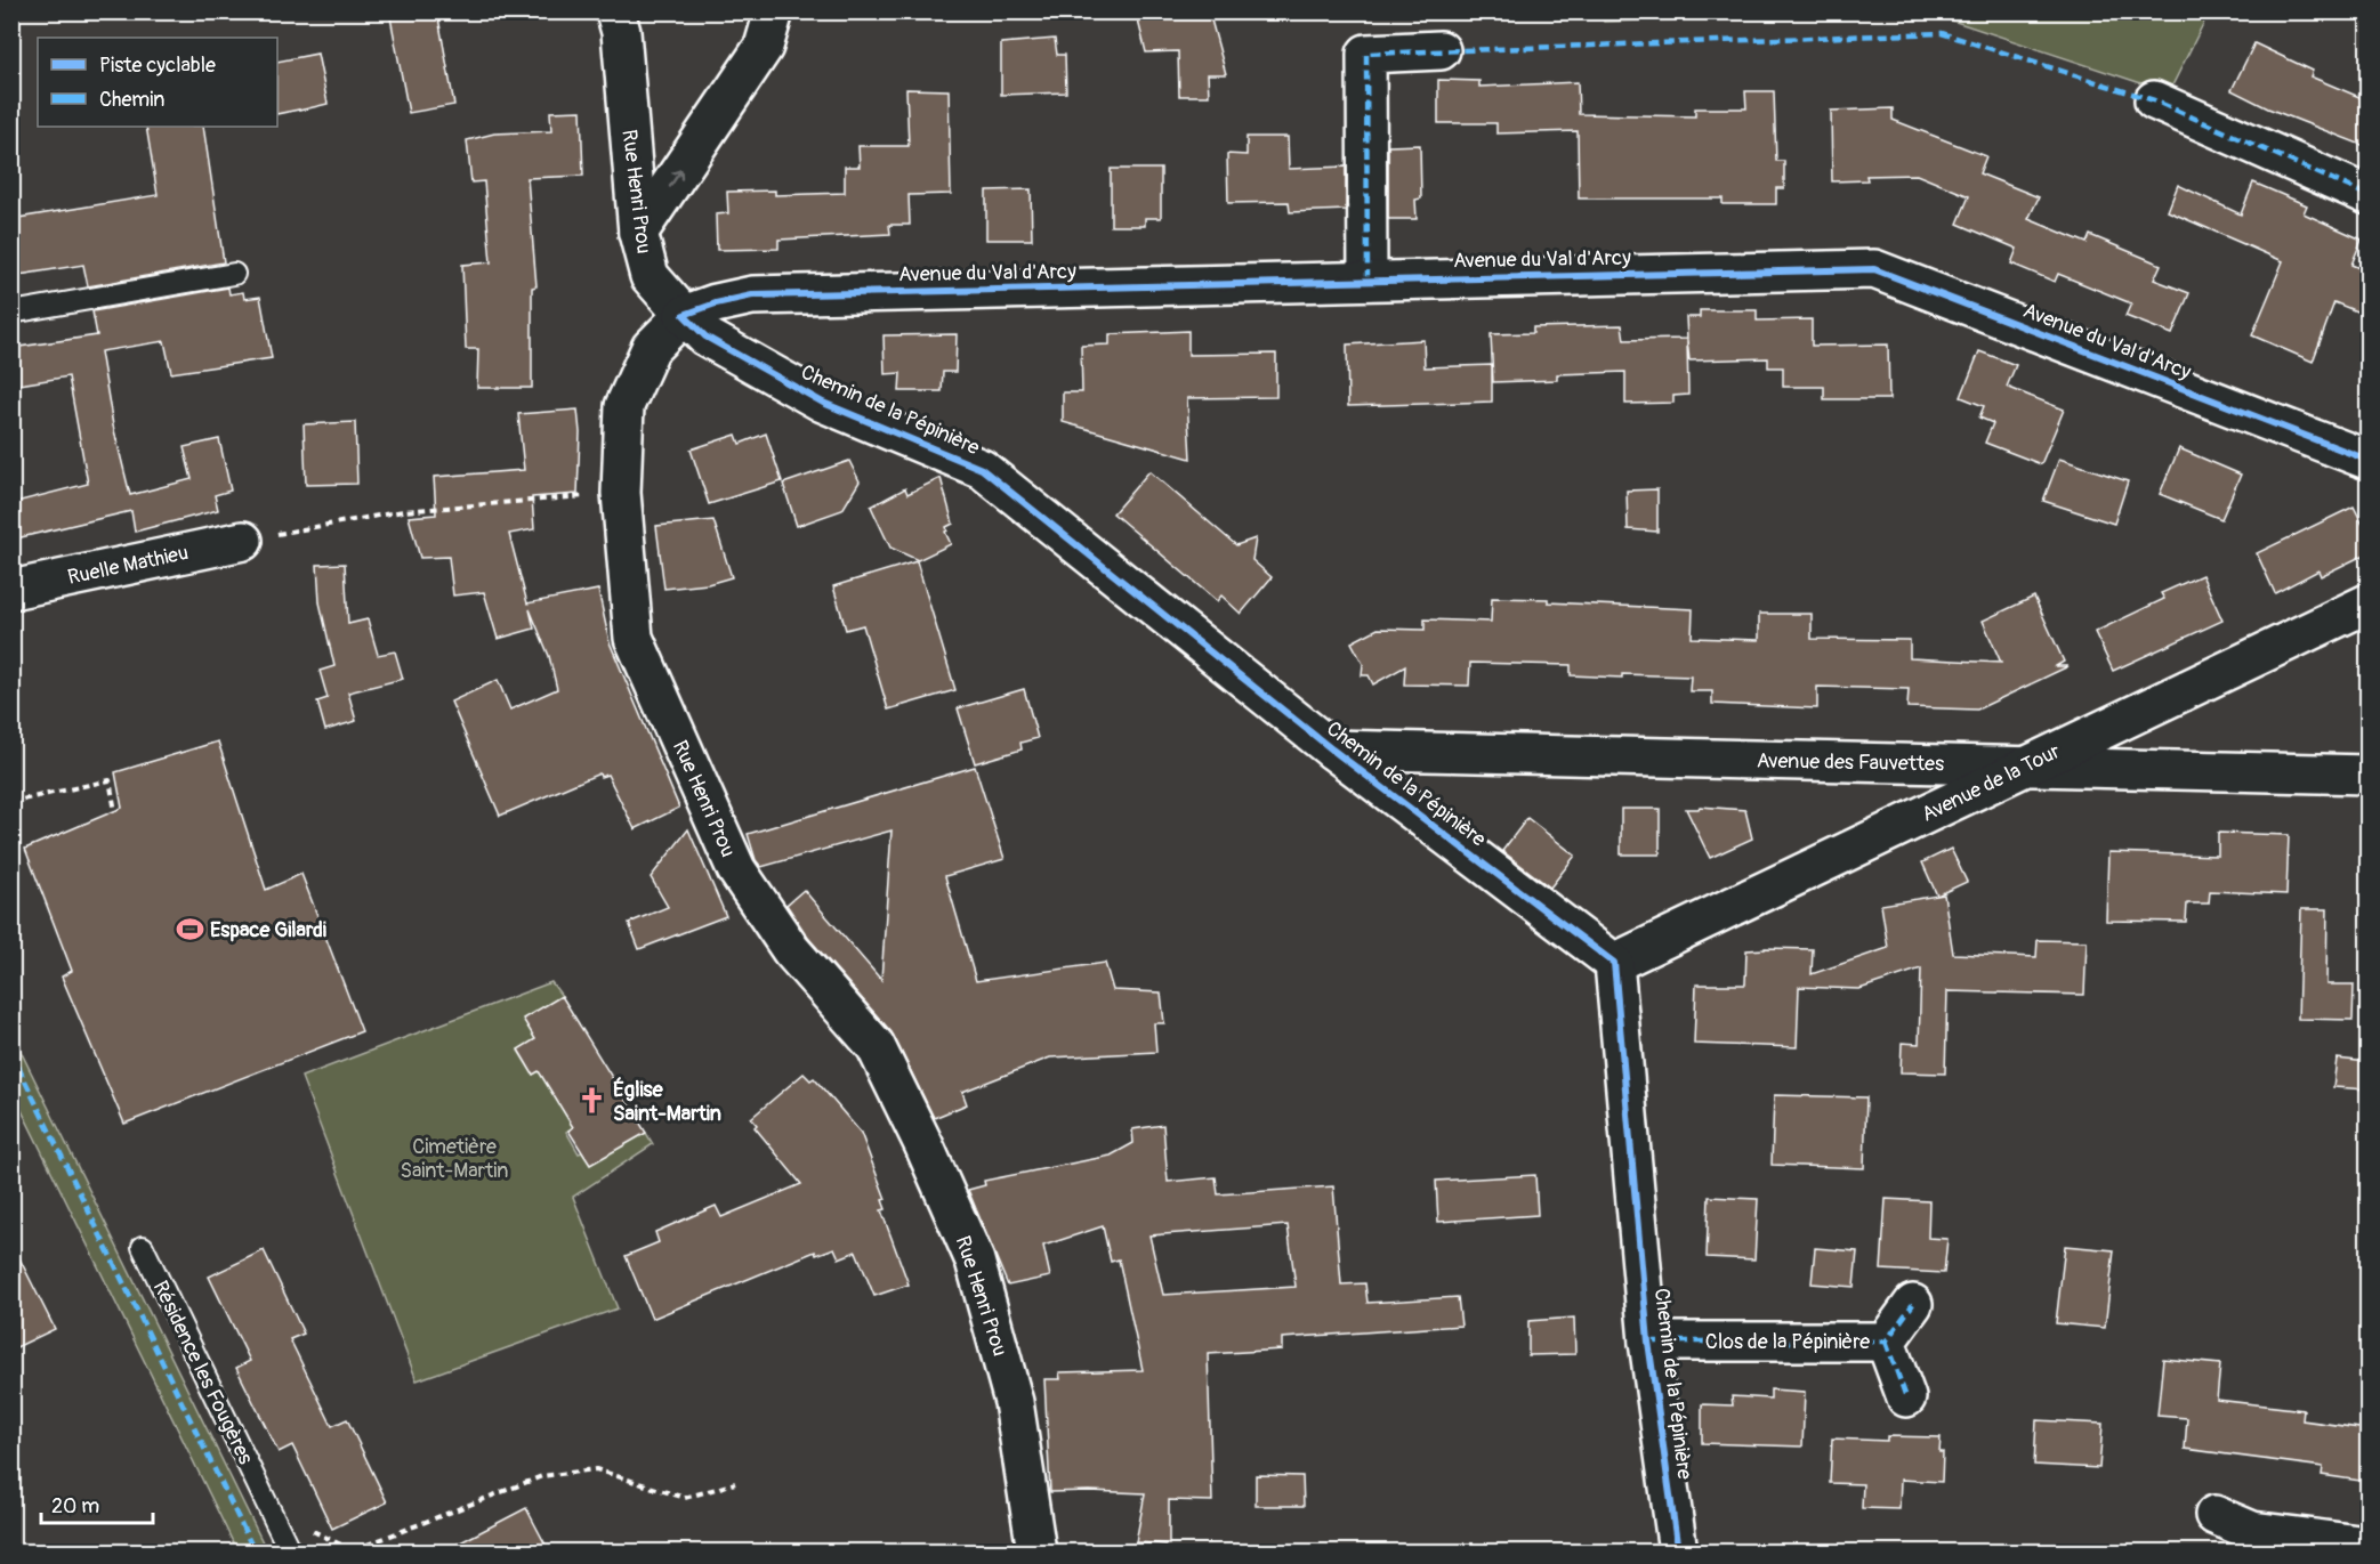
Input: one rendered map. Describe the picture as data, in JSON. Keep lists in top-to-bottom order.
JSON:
{
  "streets": {
    "street": [
      "Rue Henri Prou",
      "Avenue du Val d'Arcy",
      "Chemin de la Pépinière",
      "Ruelle Mathieu",
      "Avenue des Fauvettes",
      "Avenue de la Tour",
      "Clos de la Pépinière"
    ],
    "lane": ["Résidence les Fougères"]
  },
  "crossings": [
    ["Rue Henri Prou", "Avenue du Val d'Arcy"],
    ["Rue Henri Prou", "Chemin de la Pépinière"],
    ["Avenue du Val d'Arcy", "Chemin de la Pépinière"],
    ["Chemin de la Pépinière", "Avenue des Fauvettes"],
    ["Chemin de la Pépinière", "Avenue de la Tour"],
    ["Chemin de la Pépinière", "Clos de la Pépinière"],
    ["Avenue des Fauvettes", "Avenue de la Tour"]
  ],
  "parks": ["Cimetière Saint-Martin"],
  "places": {
    "sports": ["Espace Gilardi"],
    "church": ["Église Saint-Martin"]
  },
  "legend": ["Piste cyclable", "Chemin"],
  "scale_bar": "20 m"
}
